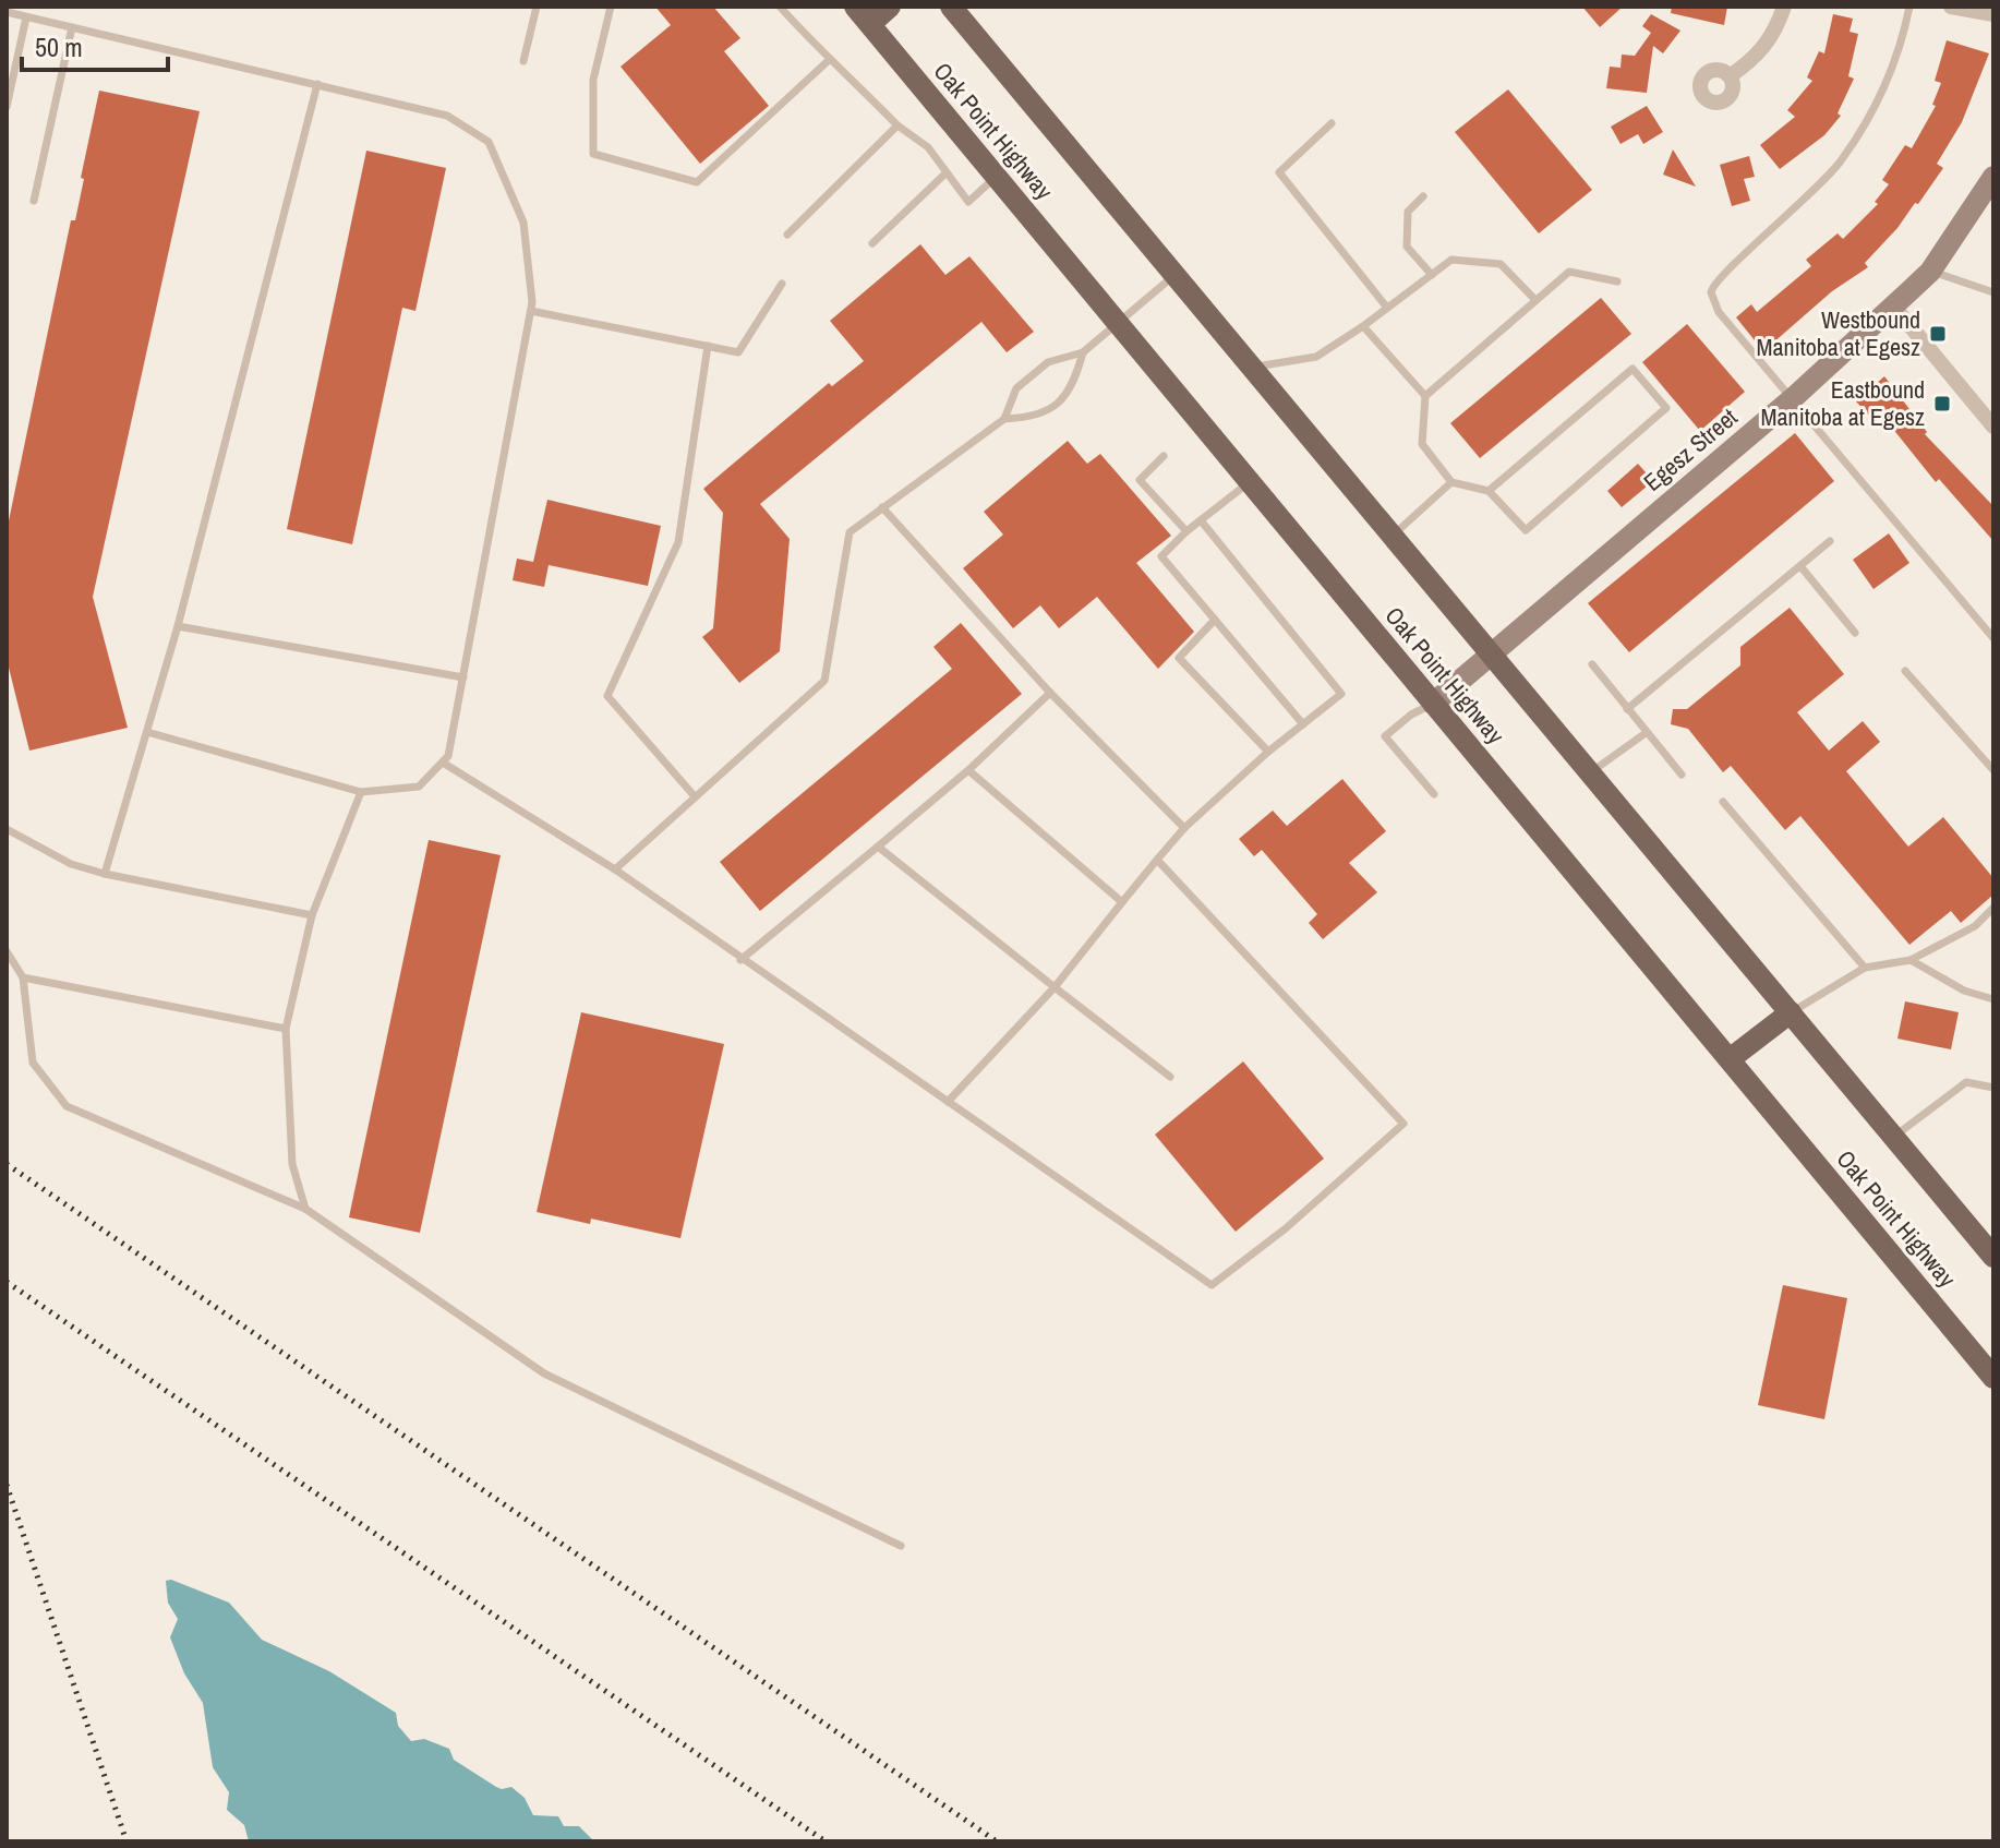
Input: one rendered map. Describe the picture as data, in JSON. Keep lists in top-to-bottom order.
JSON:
{
  "streets": {
    "main road": ["Oak Point Highway"],
    "street": ["Egesz Street"]
  },
  "crossings": [
    ["Oak Point Highway", "Egesz Street"]
  ],
  "places": {
    "transit": ["Westbound Manitoba at Egesz", "Eastbound Manitoba at Egesz"]
  },
  "scale_bar": "50 m"
}
